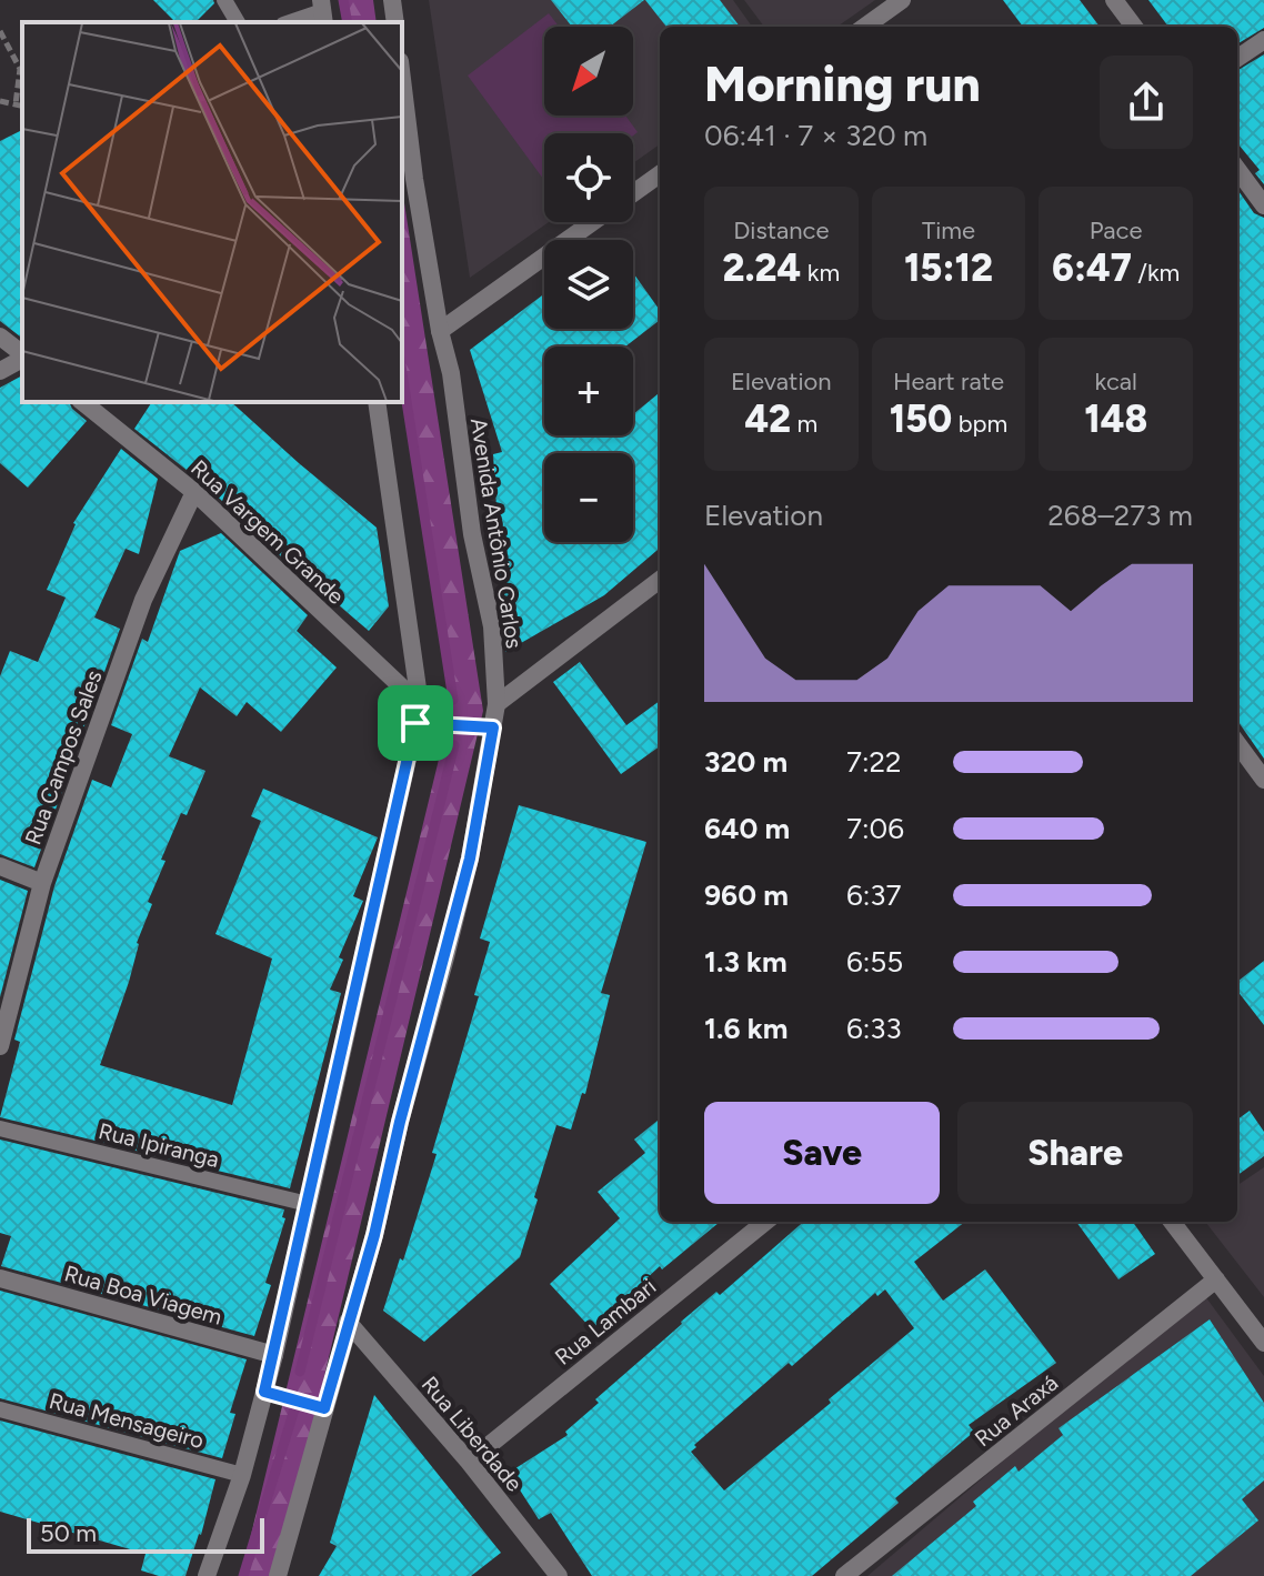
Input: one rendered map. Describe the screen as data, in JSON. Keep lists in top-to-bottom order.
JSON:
{
  "streets": {
    "street": [
      "Rua Vargem Grande",
      "Avenida Antônio Carlos",
      "Rua Campos Sales",
      "Rua Boa Viagem",
      "Rua Lambari",
      "Rua Araxá",
      "Rua Liberdade"
    ],
    "lane": ["Rua Ipiranga", "Rua Mensageiro"]
  },
  "crossings": [
    ["Rua Vargem Grande", "Rua Campos Sales"],
    ["Avenida Antônio Carlos", "Rua Liberdade"],
    ["Rua Lambari", "Rua Liberdade"]
  ],
  "scale_bar": "50 m",
  "north": "bottom left",
  "page": {
    "map_buttons": ["+", "−"],
    "heading": ["Morning run", "06:41 · 7 × 320 m"],
    "stats": [
      ["Distance", "2.24 km"],
      ["Time", "15:12"],
      ["Pace", "6:47 /km"],
      ["Elevation", "42 m"],
      ["Heart rate", "150 bpm"],
      ["kcal", "148"]
    ],
    "chart": ["Elevation", "268–273 m"],
    "list": [
      {
        "name": "320 m",
        "note": "7:22"
      },
      {
        "name": "640 m",
        "note": "7:06"
      },
      {
        "name": "960 m",
        "note": "6:37"
      },
      {
        "name": "1.3 km",
        "note": "6:55"
      },
      {
        "name": "1.6 km",
        "note": "6:33"
      }
    ],
    "buttons": ["Save", "Share"],
    "scale": "50 m"
  }
}
